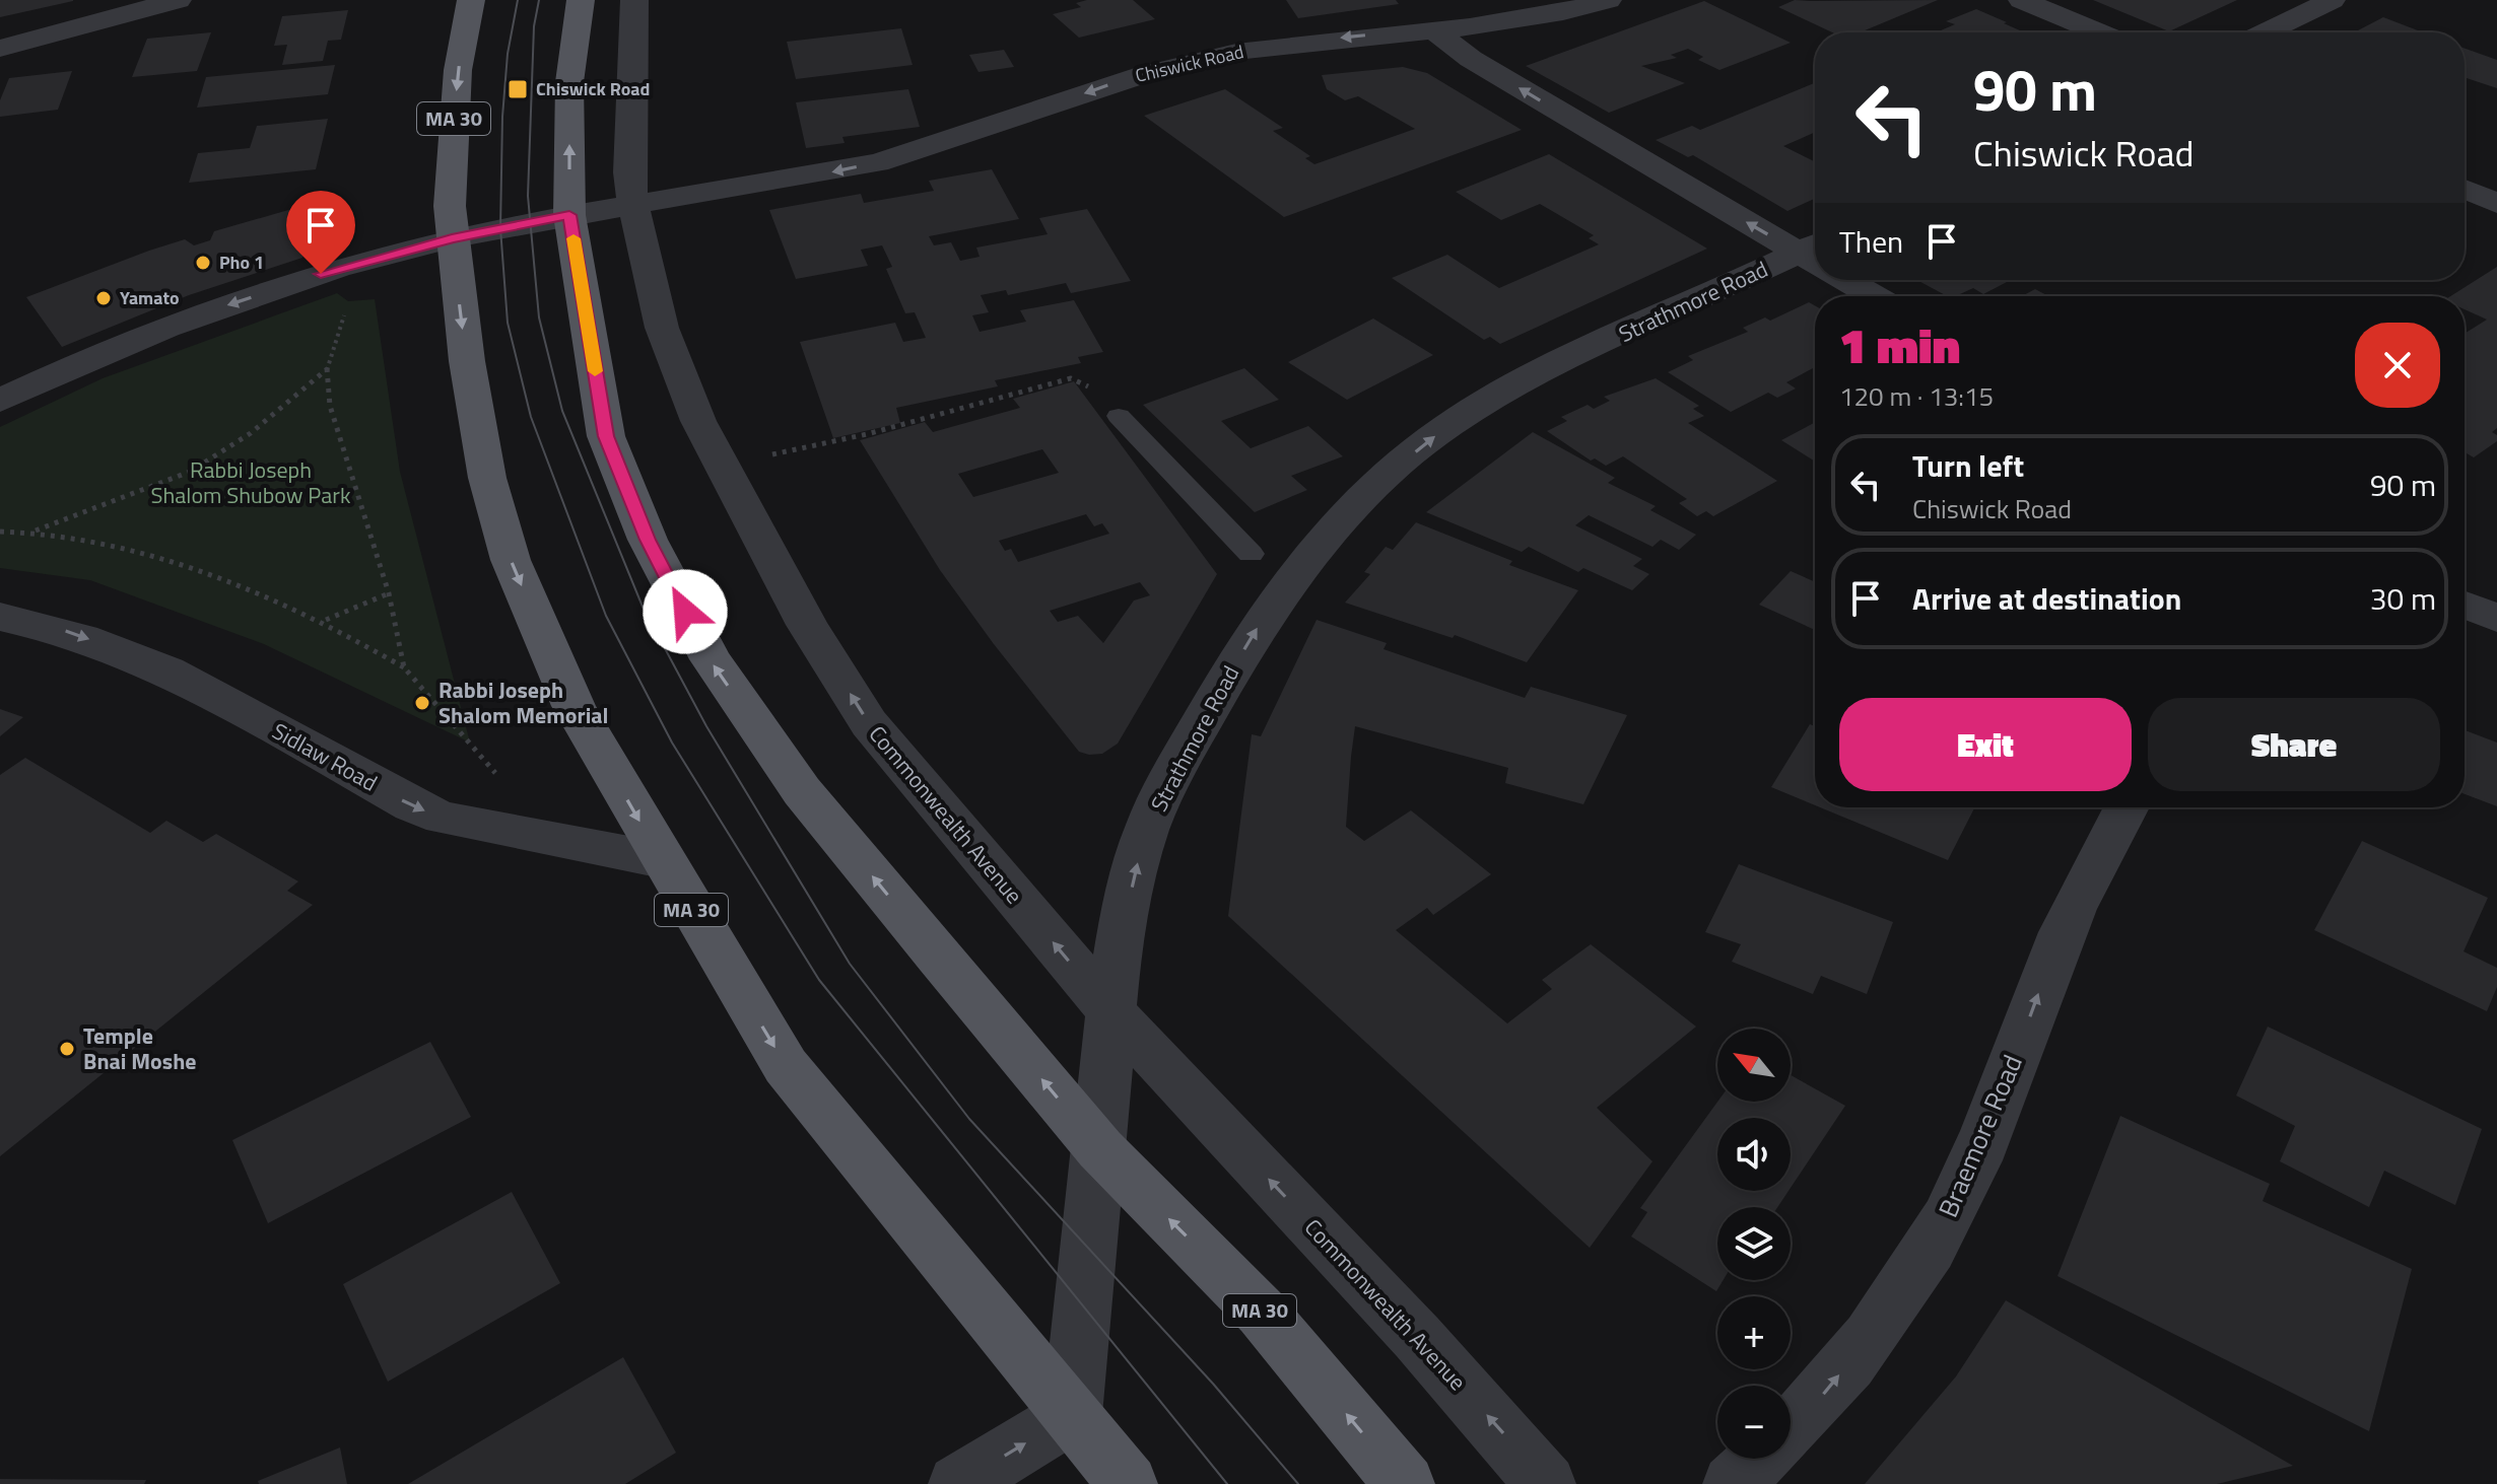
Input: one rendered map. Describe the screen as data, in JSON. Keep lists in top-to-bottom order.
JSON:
{
  "streets": {
    "main road": ["MA 30"],
    "street": [
      "Chiswick Road",
      "Strathmore Road",
      "Sidlaw Road",
      "Commonwealth Avenue",
      "Braemore Road"
    ]
  },
  "crossings": [
    ["Chiswick Road", "MA 30"],
    ["Chiswick Road", "Commonwealth Avenue"],
    ["MA 30", "Strathmore Road"],
    ["MA 30", "Sidlaw Road"],
    ["Strathmore Road", "Commonwealth Avenue"]
  ],
  "one_way": [
    "Chiswick Road",
    "Strathmore Road",
    "Sidlaw Road",
    "Commonwealth Avenue",
    "Braemore Road"
  ],
  "parks": ["Rabbi Joseph Shalom Shubow Park"],
  "places": {
    "transit": ["Chiswick Road"],
    "other": [
      "Pho 1",
      "Yamato",
      "Rabbi Joseph Shalom Memorial",
      "Temple Bnai Moshe"
    ]
  },
  "north": "top left",
  "page": {
    "turn": ["90 m", "Chiswick Road"],
    "then": "Then",
    "heading": ["1 min", "120 m · 13:15"],
    "list": [
      {
        "name": "Turn left",
        "note": "Chiswick Road",
        "value": "90 m"
      },
      {
        "name": "Arrive at destination",
        "value": "30 m"
      }
    ],
    "buttons": ["Exit", "Share"],
    "map_buttons": ["+", "−"]
  }
}
